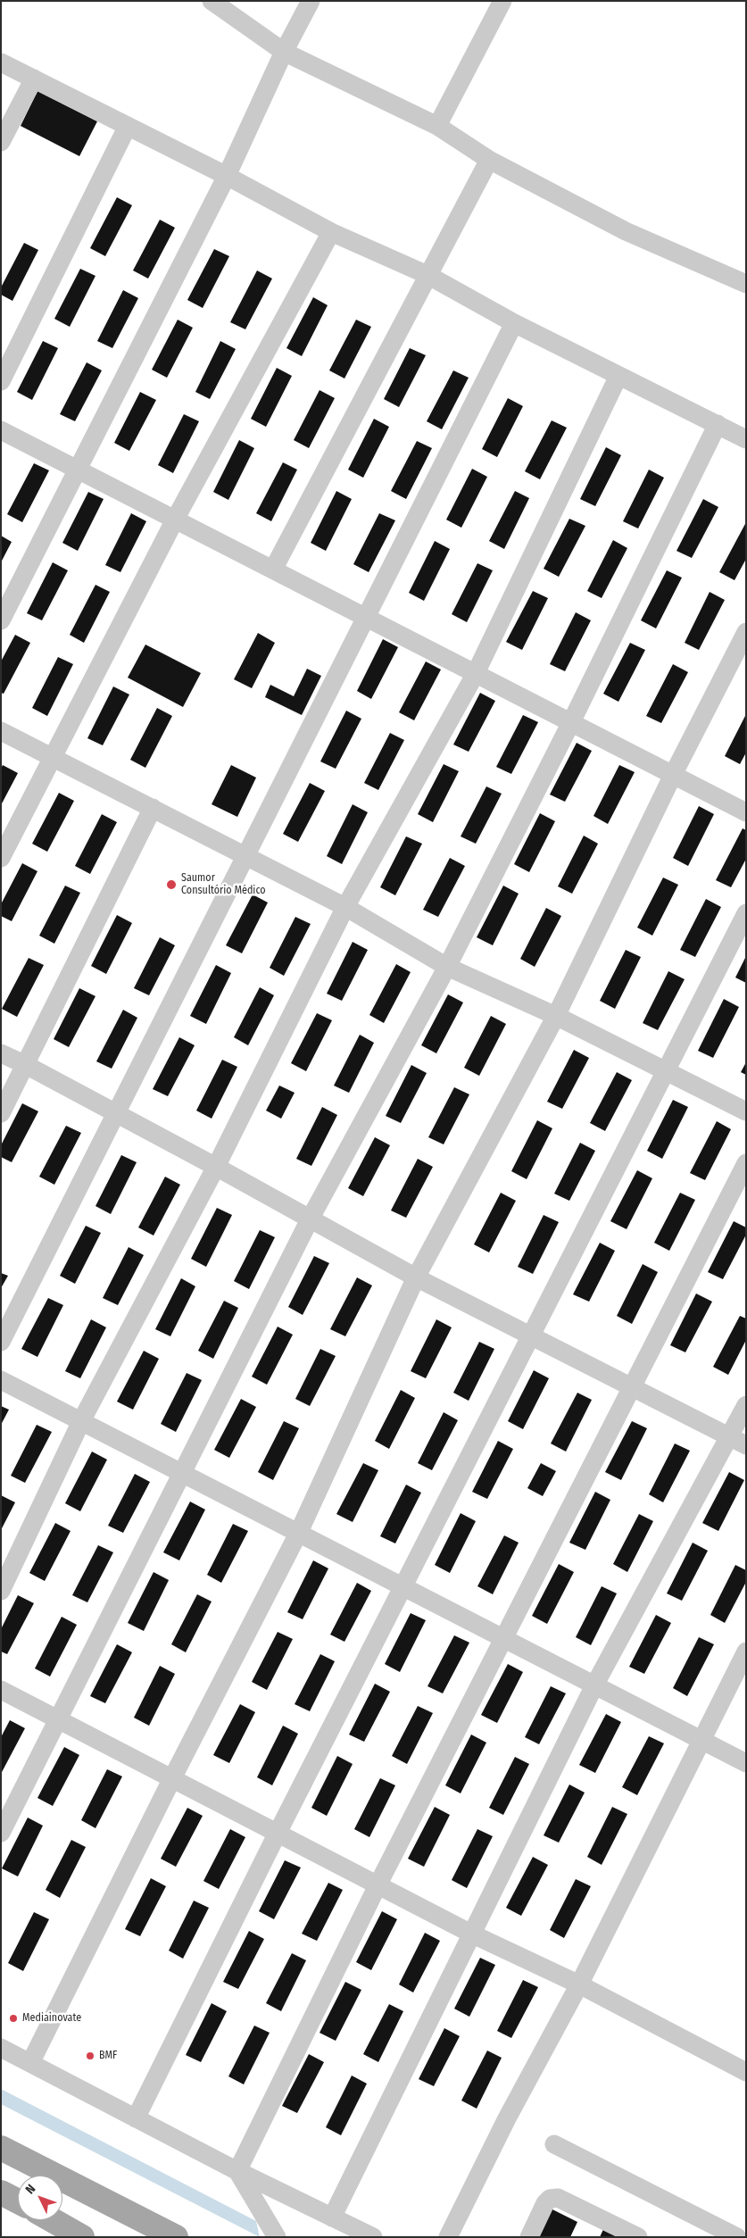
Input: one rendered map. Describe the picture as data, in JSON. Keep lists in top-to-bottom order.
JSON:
{
  "places": ["Saumor Consultório Médico", "Mediainovate", "BMF"],
  "north": "top left"
}
